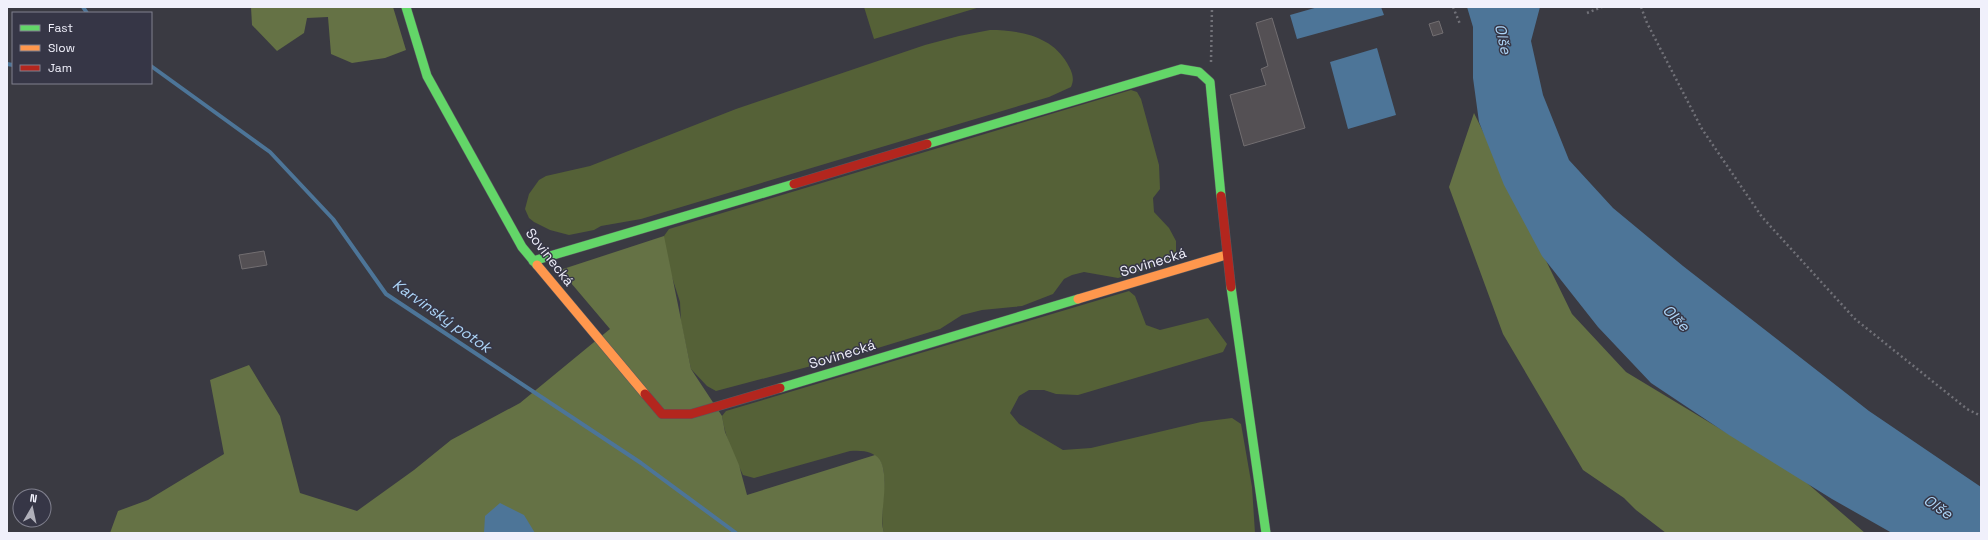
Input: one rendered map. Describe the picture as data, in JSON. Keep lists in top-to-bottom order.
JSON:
{
  "streets": {
    "street": ["Sovinecká"]
  },
  "water": ["Olše", "Karvinský potok"],
  "legend": ["Fast", "Slow", "Jam"],
  "north": "top"
}
